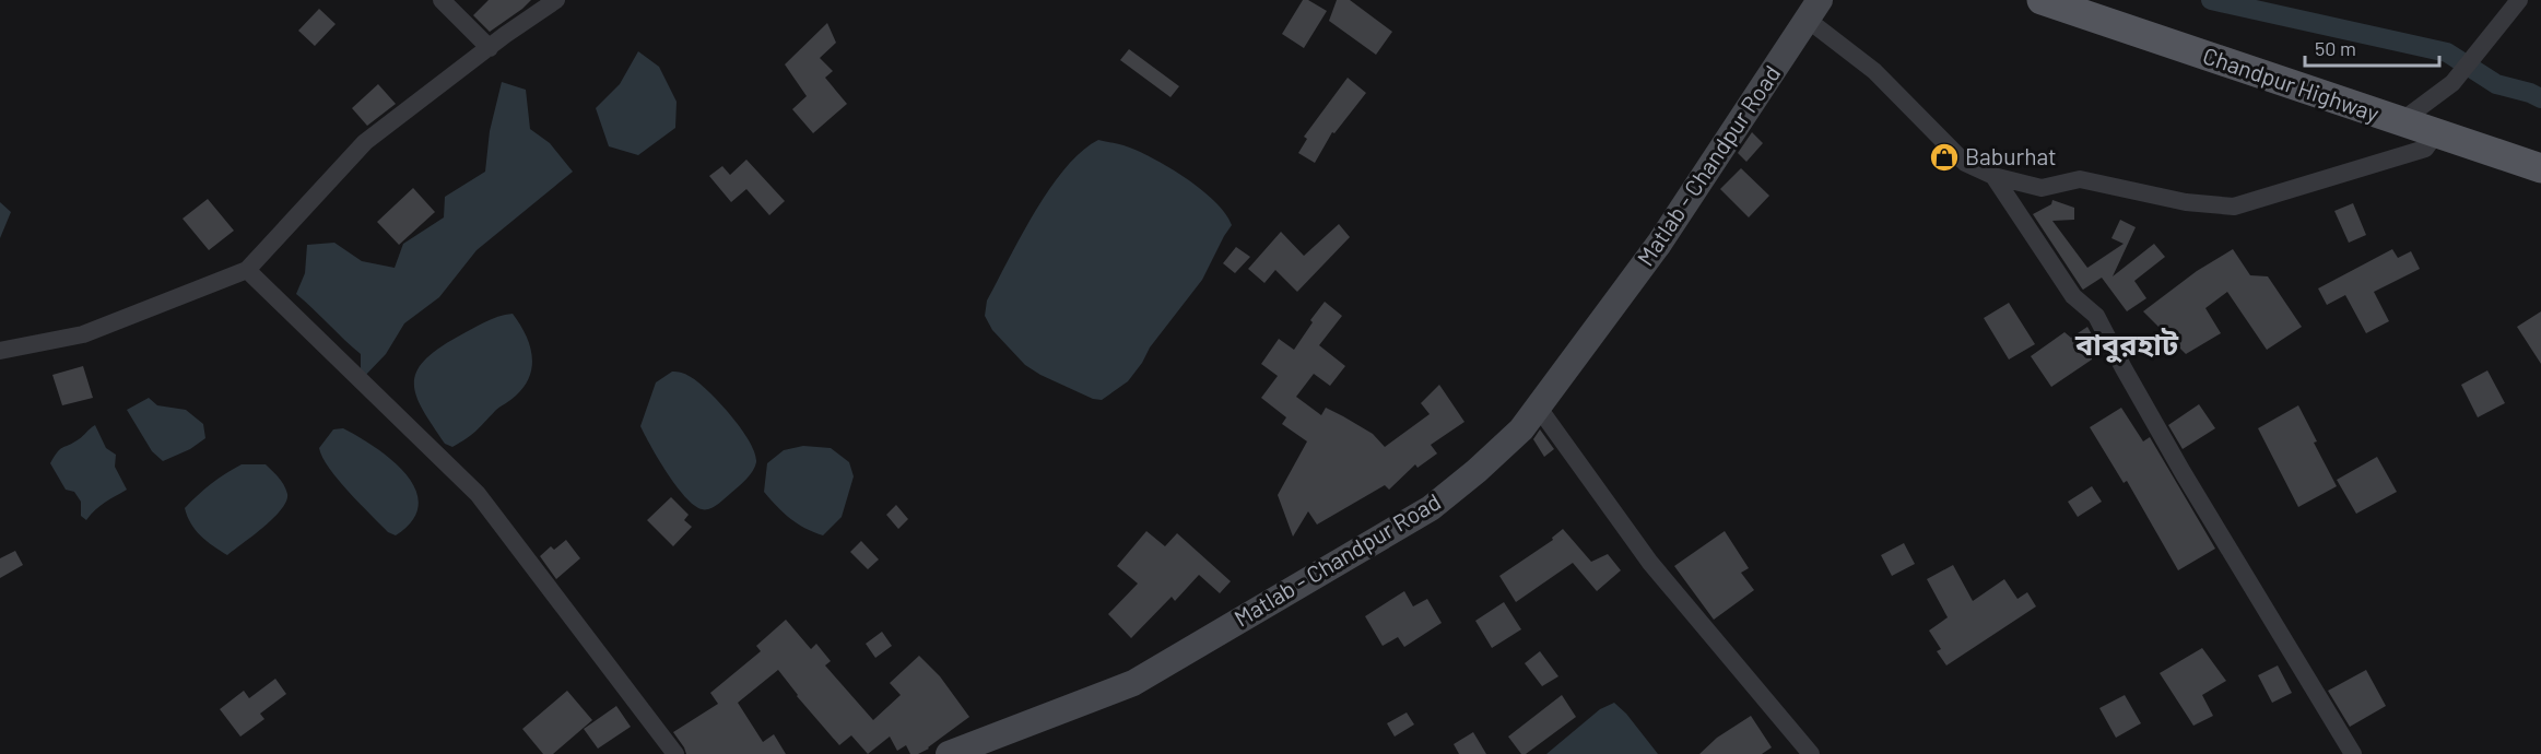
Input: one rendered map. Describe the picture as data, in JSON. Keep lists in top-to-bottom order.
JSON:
{
  "streets": {
    "main road": ["Chandpur Highway", "Matlab - Chandpur Road"]
  },
  "districts": ["বাবুরহাট"],
  "places": {
    "shop": ["Baburhat"]
  },
  "scale_bar": "50 m"
}
